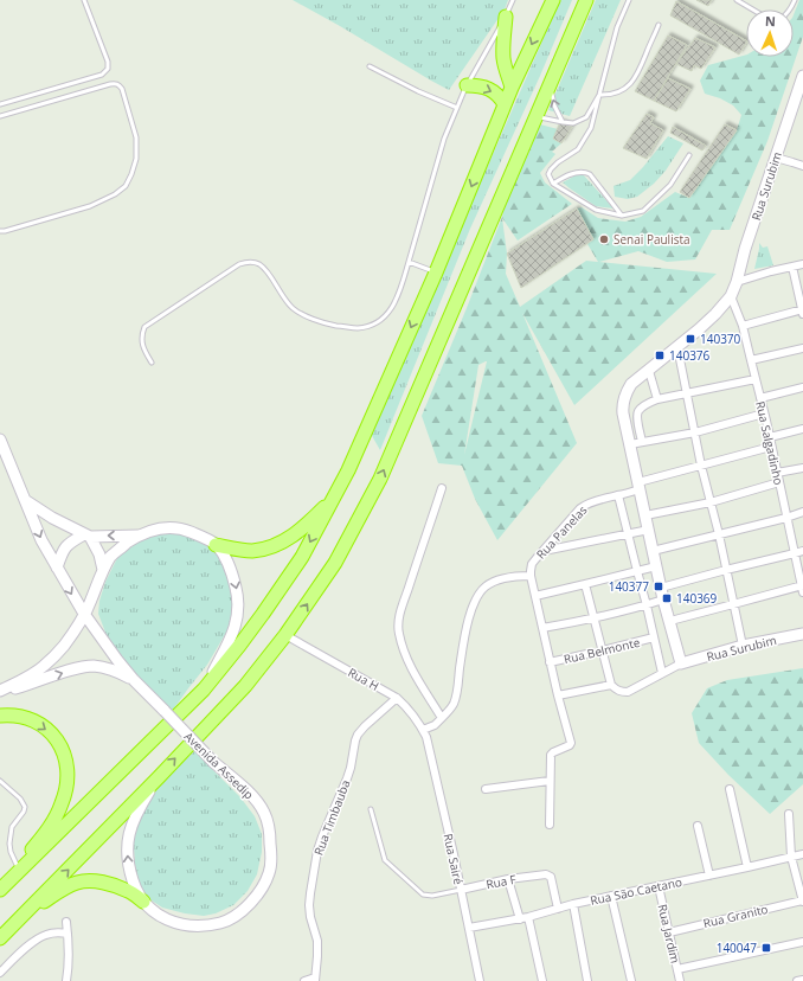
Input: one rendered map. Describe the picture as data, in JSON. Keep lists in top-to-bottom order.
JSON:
{
  "streets": {
    "main road": ["Rua Surubim", "Avenida Assedip"],
    "street": [
      "Rua Salgadinho",
      "Rua Panelas",
      "Rua Belmonte",
      "Rua H",
      "Rua Timbauba",
      "Rua Sairé",
      "Rua F",
      "Rua São Caetano",
      "Rua Granito",
      "Rua Jardim"
    ]
  },
  "crossings": [
    ["Rua Surubim", "Rua Salgadinho"],
    ["Rua Salgadinho", "Rua Panelas"],
    ["Rua H", "Rua Timbauba"],
    ["Rua H", "Rua Sairé"],
    ["Rua Sairé", "Rua F"],
    ["Rua Sairé", "Rua São Caetano"],
    ["Rua F", "Rua São Caetano"],
    ["Rua São Caetano", "Rua Jardim"],
    ["Rua Granito", "Rua Jardim"]
  ],
  "places": {
    "other": ["Senai Paulista"],
    "transit": [
      "140370",
      "140376",
      "140377",
      "140369",
      "140047"
    ]
  },
  "north": "top"
}
